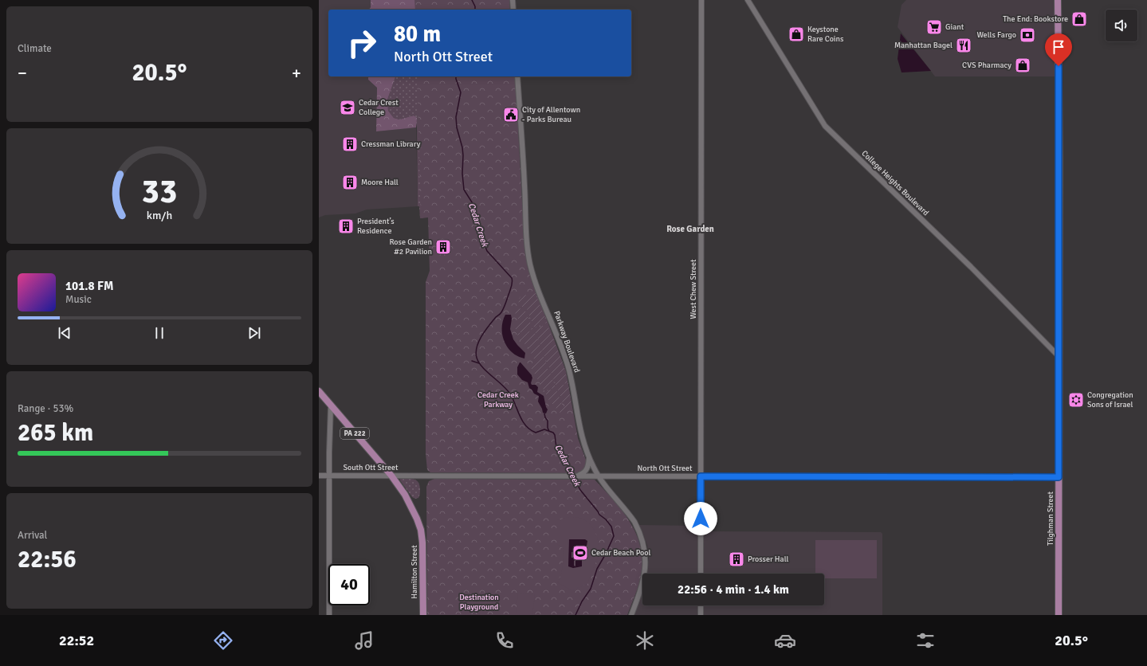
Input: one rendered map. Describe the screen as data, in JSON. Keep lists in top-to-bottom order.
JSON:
{
  "streets": {
    "main road": ["PA 222", "Tilghman Street", "Hamilton Street"],
    "street": [
      "College Heights Boulevard",
      "West Chew Street",
      "Parkway Boulevard",
      "South Ott Street",
      "North Ott Street"
    ]
  },
  "crossings": [
    ["College Heights Boulevard", "Tilghman Street"],
    ["West Chew Street", "North Ott Street"],
    ["Parkway Boulevard", "North Ott Street"],
    ["PA 222", "South Ott Street"],
    ["PA 222", "Hamilton Street"],
    ["South Ott Street", "North Ott Street"],
    ["South Ott Street", "Hamilton Street"],
    ["North Ott Street", "Tilghman Street"]
  ],
  "districts": ["Rose Garden"],
  "water": ["Cedar Creek"],
  "parks": ["Cedar Creek Parkway", "Destination Playground"],
  "places": {
    "shop": ["The End: Bookstore", "Keystone Rare Coins", "CVS Pharmacy"],
    "supermarket": ["Giant"],
    "bank": ["Wells Fargo"],
    "restaurant": ["Manhattan Bagel"],
    "school or university": ["Cedar Crest College"],
    "public building": ["City of Allentown - Parks Bureau"],
    "building": [
      "Cressman Library",
      "Moore Hall",
      "President’s Residence",
      "Rose Garden #2 Pavilion",
      "Prosser Hall"
    ],
    "synagogue": ["Congregation Sons of Israel"],
    "sports": ["Cedar Beach Pool"]
  },
  "page": {
    "tile": [
      "Climate",
      ["Range · 53%", "265 km"],
      ["Arrival", "22:56"]
    ],
    "turn": ["80 m", "North Ott Street"],
    "heat": ["−", "20.5°", "+"],
    "song": ["101.8 FM", "Music"],
    "limit": "40",
    "trip": "22:56 · 4 min · 1.4 km",
    "tabs": ["22:52", "20.5°"],
    "gauge": ["33", "km/h"]
  }
}
